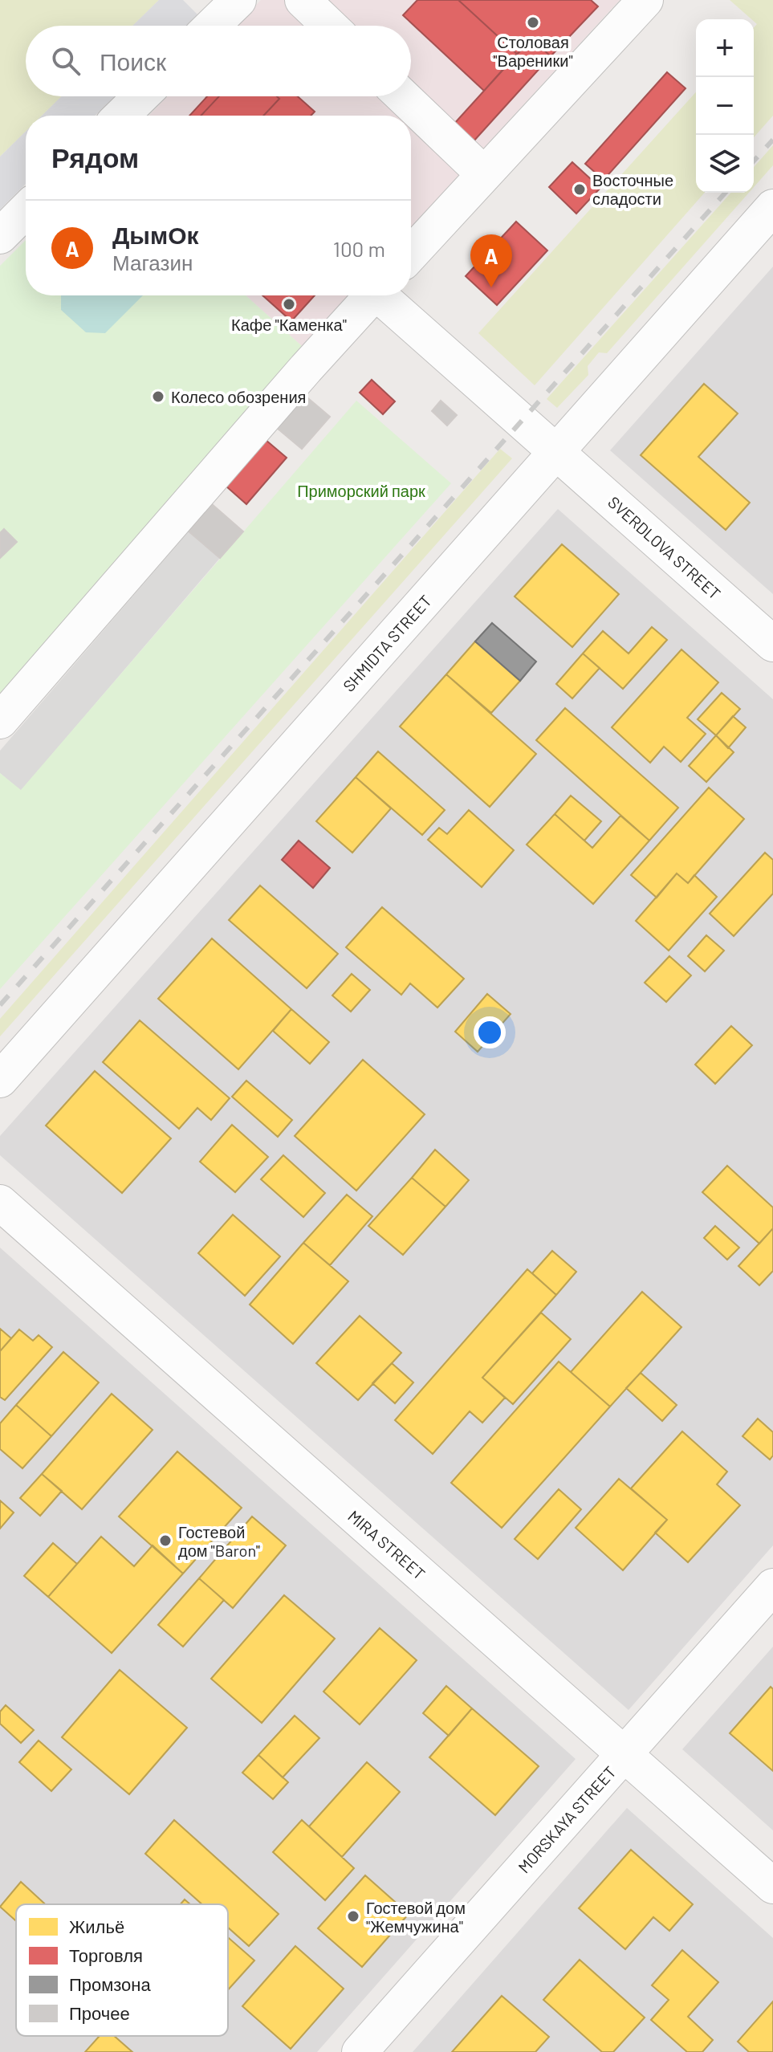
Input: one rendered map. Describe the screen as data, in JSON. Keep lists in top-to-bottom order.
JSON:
{
  "streets": {
    "street": [
      "SVERDLOVA STREET",
      "SHMIDTA STREET",
      "MIRA STREET",
      "MORSKAYA STREET"
    ]
  },
  "crossings": [
    ["SVERDLOVA STREET", "SHMIDTA STREET"],
    ["MIRA STREET", "MORSKAYA STREET"]
  ],
  "parks": ["Приморский парк"],
  "places": [
    "Столовая \"Вареники\"",
    "Восточные сладости",
    "Кафе \"Каменка\"",
    "Колесо обозрения",
    "Гостевой дом \"Baron\"",
    "Гостевой дом \"Жемчужина\""
  ],
  "legend": [
    "Жильё",
    "Торговля",
    "Промзона",
    "Прочее"
  ],
  "page": {
    "map_buttons": ["+", "−"],
    "search": "Поиск",
    "heading": "Рядом",
    "list": [
      {
        "mark": "A",
        "name": "ДымОк",
        "note": "Магазин",
        "value": "100 m"
      }
    ],
    "pins": "A"
  }
}
